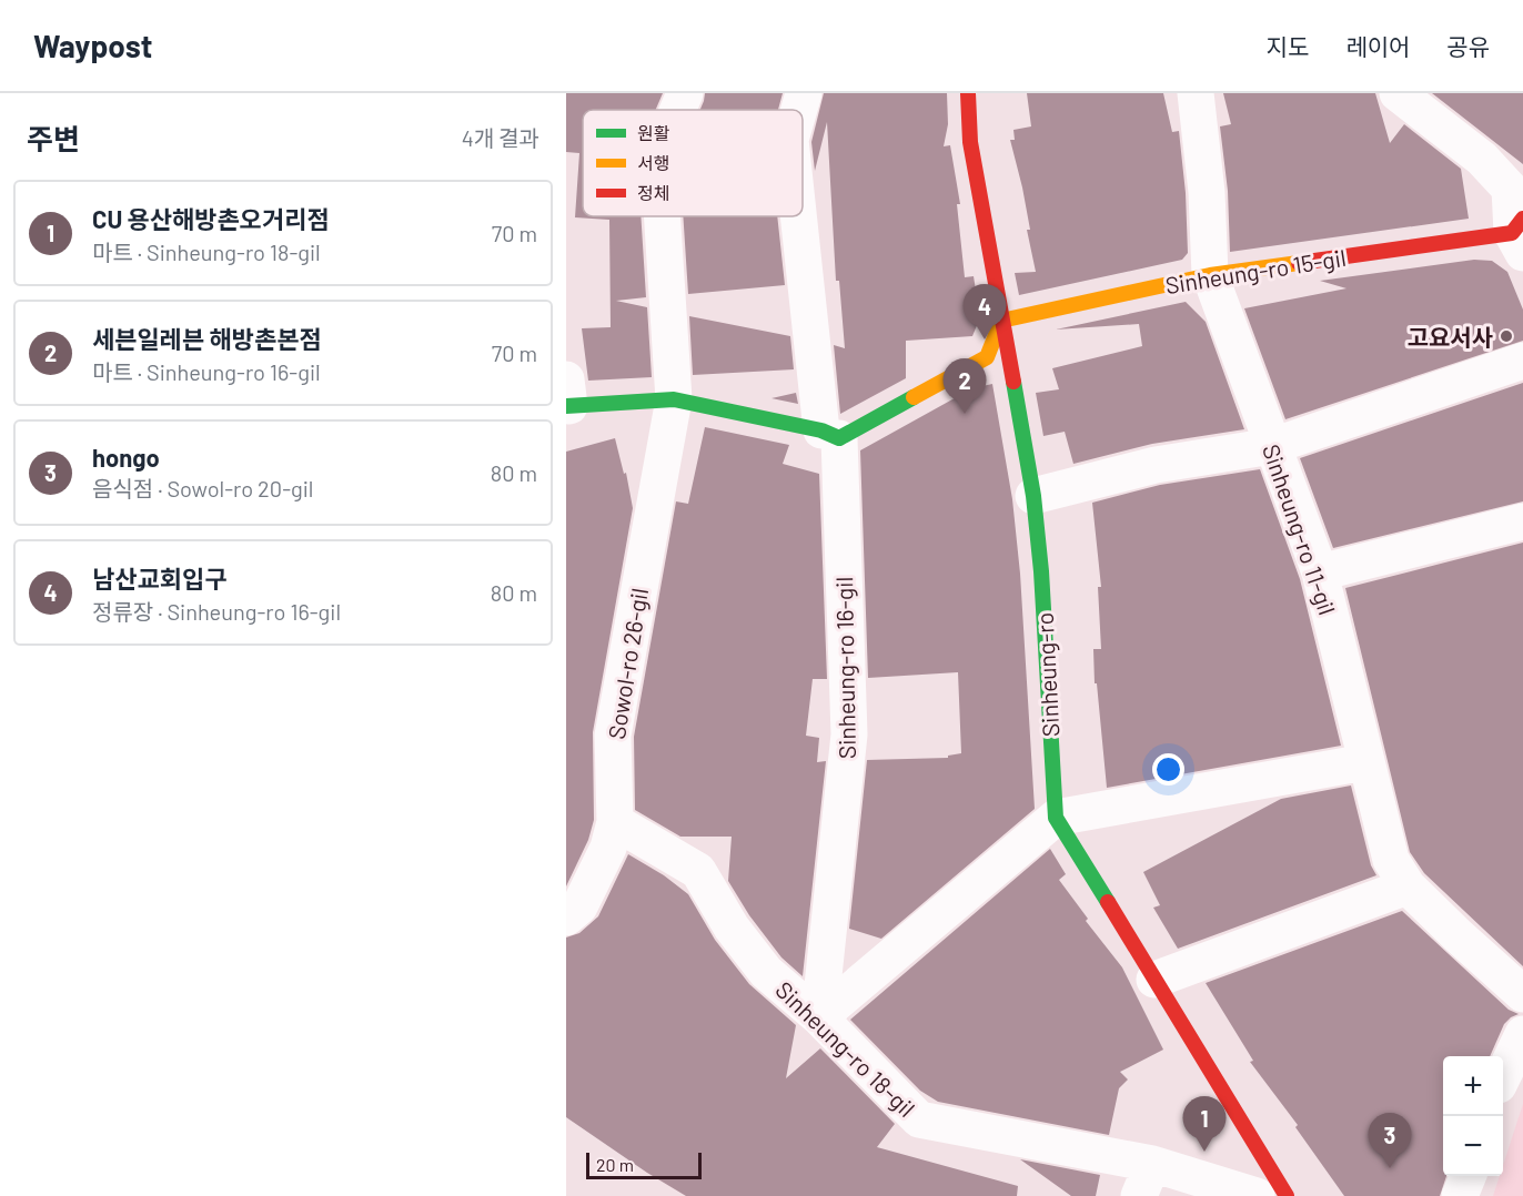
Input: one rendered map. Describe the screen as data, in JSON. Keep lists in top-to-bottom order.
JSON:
{
  "streets": {
    "street": [
      "Sinheung-ro 15-gil",
      "Sinheung-ro 11-gil",
      "Sowol-ro 26-gil",
      "Sinheung-ro 16-gil",
      "Sinheung-ro",
      "Sinheung-ro 18-gil"
    ]
  },
  "crossings": [
    ["Sinheung-ro 15-gil", "Sinheung-ro 11-gil"],
    ["Sinheung-ro 15-gil", "Sinheung-ro"],
    ["Sowol-ro 26-gil", "Sinheung-ro 18-gil"],
    ["Sinheung-ro 16-gil", "Sinheung-ro 18-gil"]
  ],
  "places": ["고요서사"],
  "legend": ["원활", "서행", "정체"],
  "scale_bar": "20 m",
  "page": {
    "header": "Waypost",
    "nav": ["지도", "레이어", "공유"],
    "heading": ["주변", "4개 결과"],
    "list": [
      {
        "mark": "1",
        "name": "CU 용산해방촌오거리점",
        "note": "마트 · Sinheung-ro 18-gil",
        "value": "70 m"
      },
      {
        "mark": "2",
        "name": "세븐일레븐 해방촌본점",
        "note": "마트 · Sinheung-ro 16-gil",
        "value": "70 m"
      },
      {
        "mark": "3",
        "name": "hongo",
        "note": "음식점 · Sowol-ro 20-gil",
        "value": "80 m"
      },
      {
        "mark": "4",
        "name": "남산교회입구",
        "note": "정류장 · Sinheung-ro 16-gil",
        "value": "80 m"
      }
    ],
    "pins": [
      "4",
      "2",
      "1",
      "3"
    ],
    "map_buttons": ["+", "−"],
    "scale": "20 m"
  }
}
